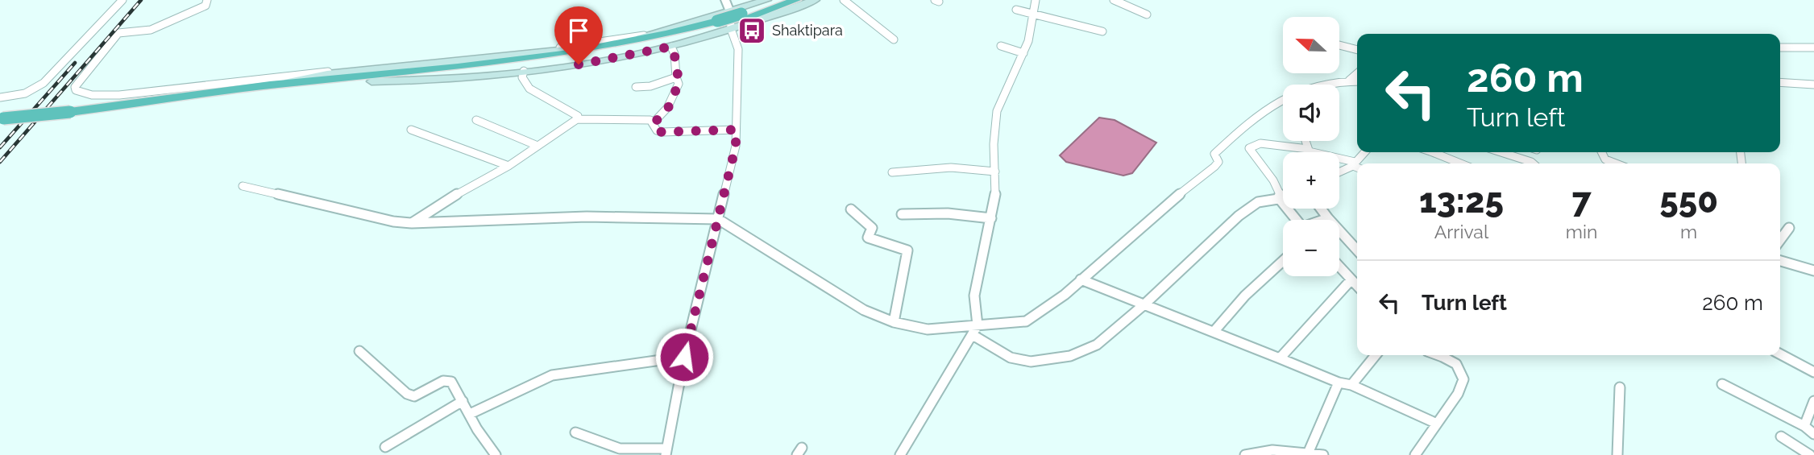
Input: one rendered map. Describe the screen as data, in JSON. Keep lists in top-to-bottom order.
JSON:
{
  "places": {
    "bus stop": ["Shaktipara"]
  },
  "north": "left",
  "page": {
    "map_buttons": ["+", "−"],
    "turn": ["260 m", "Turn left"],
    "eta": [
      "13:25",
      "Arrival",
      "7",
      "min",
      "550",
      "m"
    ],
    "list": [
      {
        "name": "Turn left",
        "value": "260 m"
      }
    ]
  }
}
